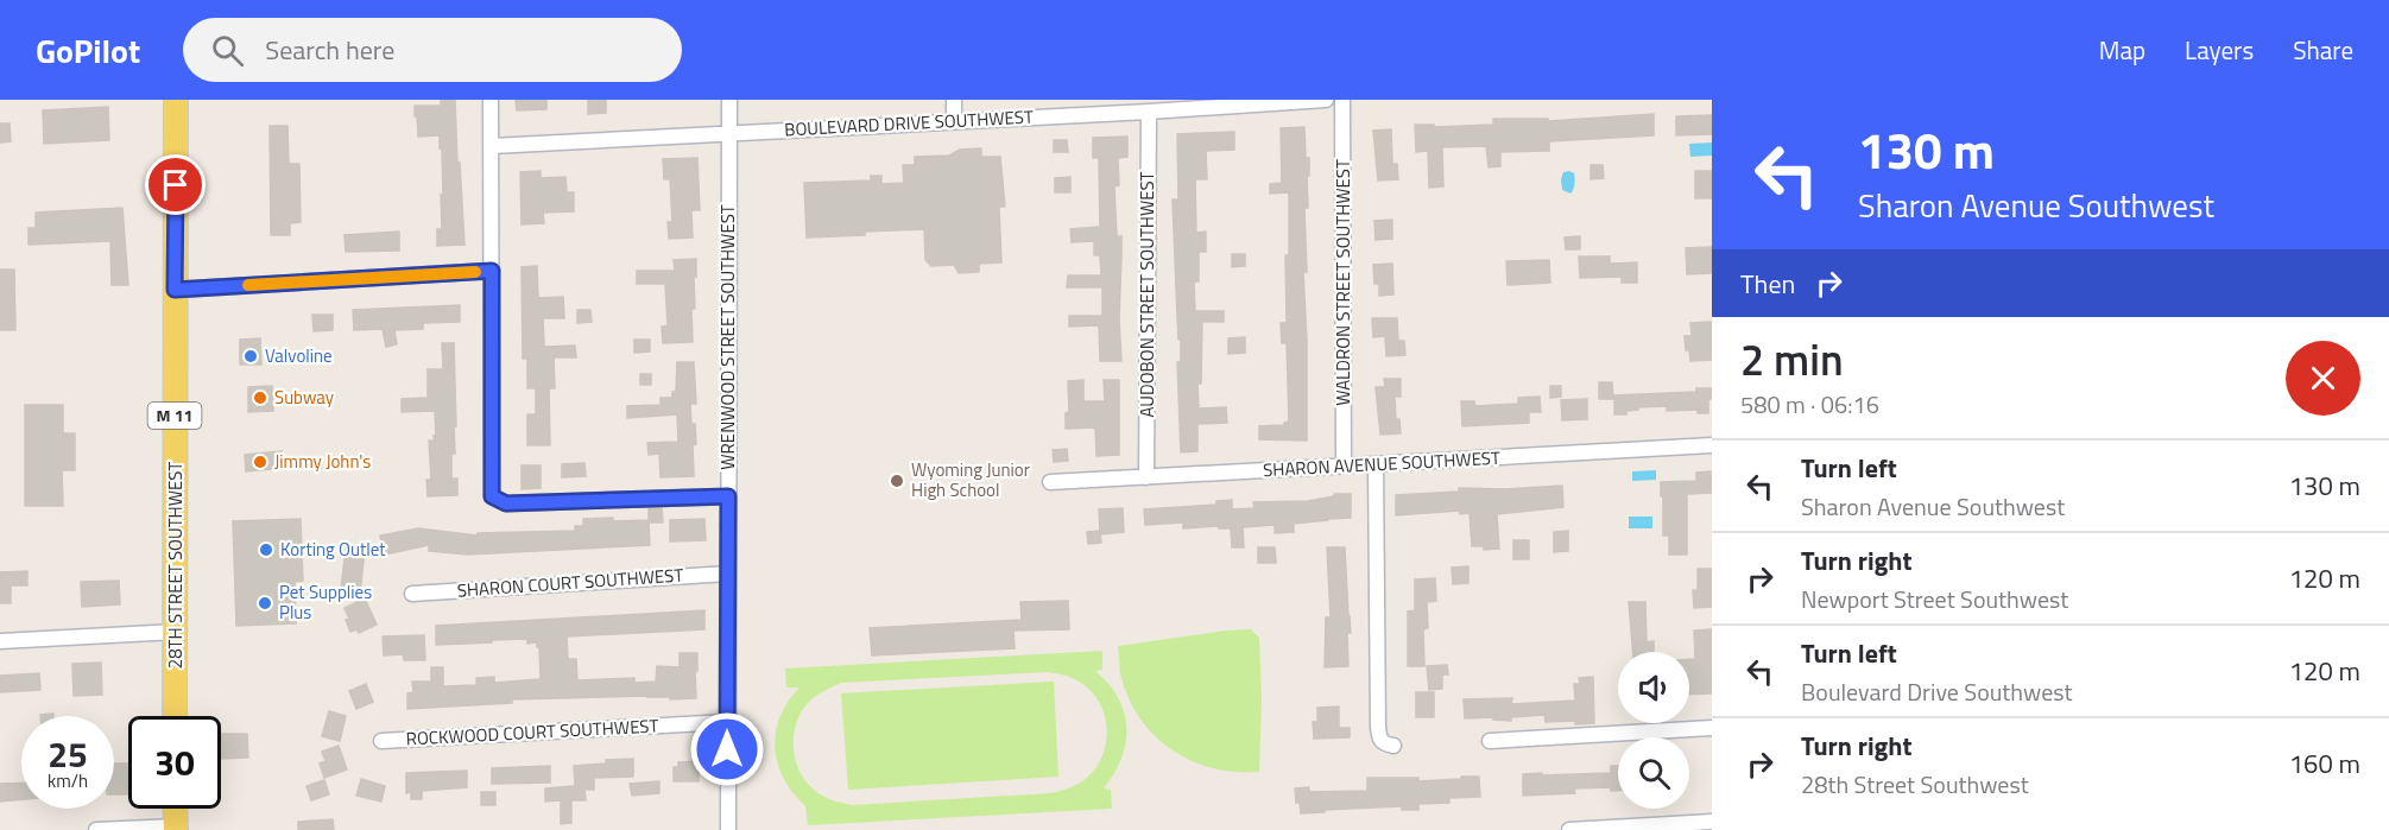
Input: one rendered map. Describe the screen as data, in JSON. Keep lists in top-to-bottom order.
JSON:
{
  "streets": {
    "main road": ["M 11", "28TH STREET SOUTHWEST"],
    "street": [
      "BOULEVARD DRIVE SOUTHWEST",
      "WALDRON STREET SOUTHWEST",
      "AUDOBON STREET SOUTHWEST",
      "WRENWOOD STREET SOUTHWEST",
      "SHARON AVENUE SOUTHWEST",
      "SHARON COURT SOUTHWEST",
      "ROCKWOOD COURT SOUTHWEST"
    ]
  },
  "crossings": [
    ["BOULEVARD DRIVE SOUTHWEST", "AUDOBON STREET SOUTHWEST"],
    ["BOULEVARD DRIVE SOUTHWEST", "WRENWOOD STREET SOUTHWEST"],
    ["WALDRON STREET SOUTHWEST", "SHARON AVENUE SOUTHWEST"],
    ["AUDOBON STREET SOUTHWEST", "SHARON AVENUE SOUTHWEST"],
    ["WRENWOOD STREET SOUTHWEST", "SHARON COURT SOUTHWEST"],
    ["WRENWOOD STREET SOUTHWEST", "ROCKWOOD COURT SOUTHWEST"]
  ],
  "places": [
    "Valvoline",
    "Subway",
    "Jimmy John's",
    "Wyoming Junior High School",
    "Korting Outlet",
    "Pet Supplies Plus"
  ],
  "page": {
    "header": "GoPilot",
    "search": "Search here",
    "nav": ["Map", "Layers", "Share"],
    "turn": ["130 m", "Sharon Avenue Southwest"],
    "then": "Then",
    "heading": ["2 min", "580 m · 06:16"],
    "list": [
      {
        "name": "Turn left",
        "note": "Sharon Avenue Southwest",
        "value": "130 m"
      },
      {
        "name": "Turn right",
        "note": "Newport Street Southwest",
        "value": "120 m"
      },
      {
        "name": "Turn left",
        "note": "Boulevard Drive Southwest",
        "value": "120 m"
      },
      {
        "name": "Turn right",
        "note": "28th Street Southwest",
        "value": "160 m"
      }
    ],
    "speed": "25 km/h",
    "limit": "30"
  }
}
